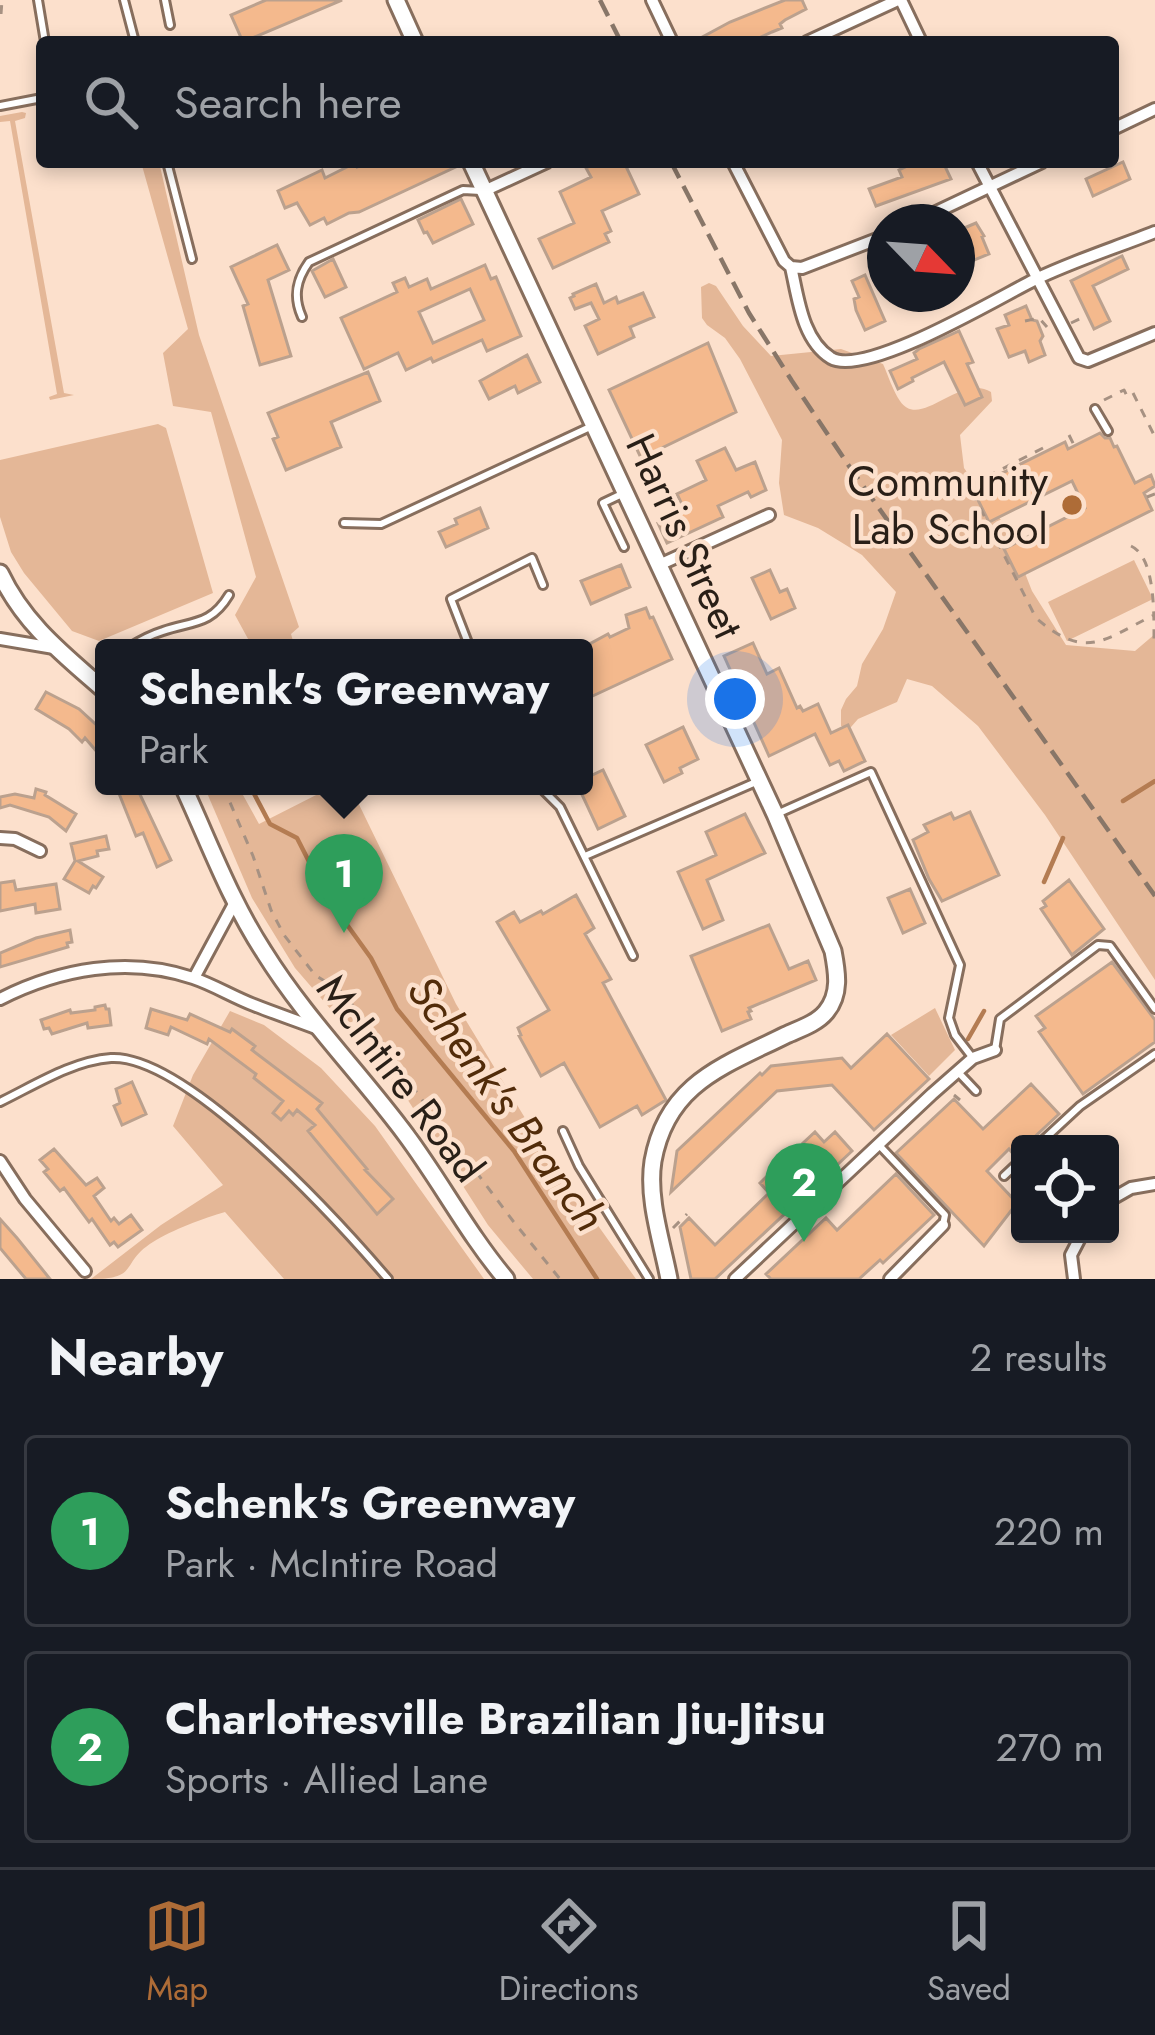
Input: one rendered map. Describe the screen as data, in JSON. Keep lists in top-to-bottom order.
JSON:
{
  "streets": {
    "street": ["Harris Street", "McIntire Road"]
  },
  "water": ["Schenk's Branch"],
  "places": ["Community Lab School"],
  "north": "bottom right",
  "page": {
    "search": "Search here",
    "popup": ["Schenk's Greenway", "Park"],
    "pins": ["1", "2"],
    "heading": ["Nearby", "2 results"],
    "list": [
      {
        "mark": "1",
        "name": "Schenk's Greenway",
        "note": "Park · McIntire Road",
        "value": "220 m"
      },
      {
        "mark": "2",
        "name": "Charlottesville Brazilian Jiu-Jitsu",
        "note": "Sports · Allied Lane",
        "value": "270 m"
      }
    ],
    "nav": ["Map", "Directions", "Saved"]
  }
}
